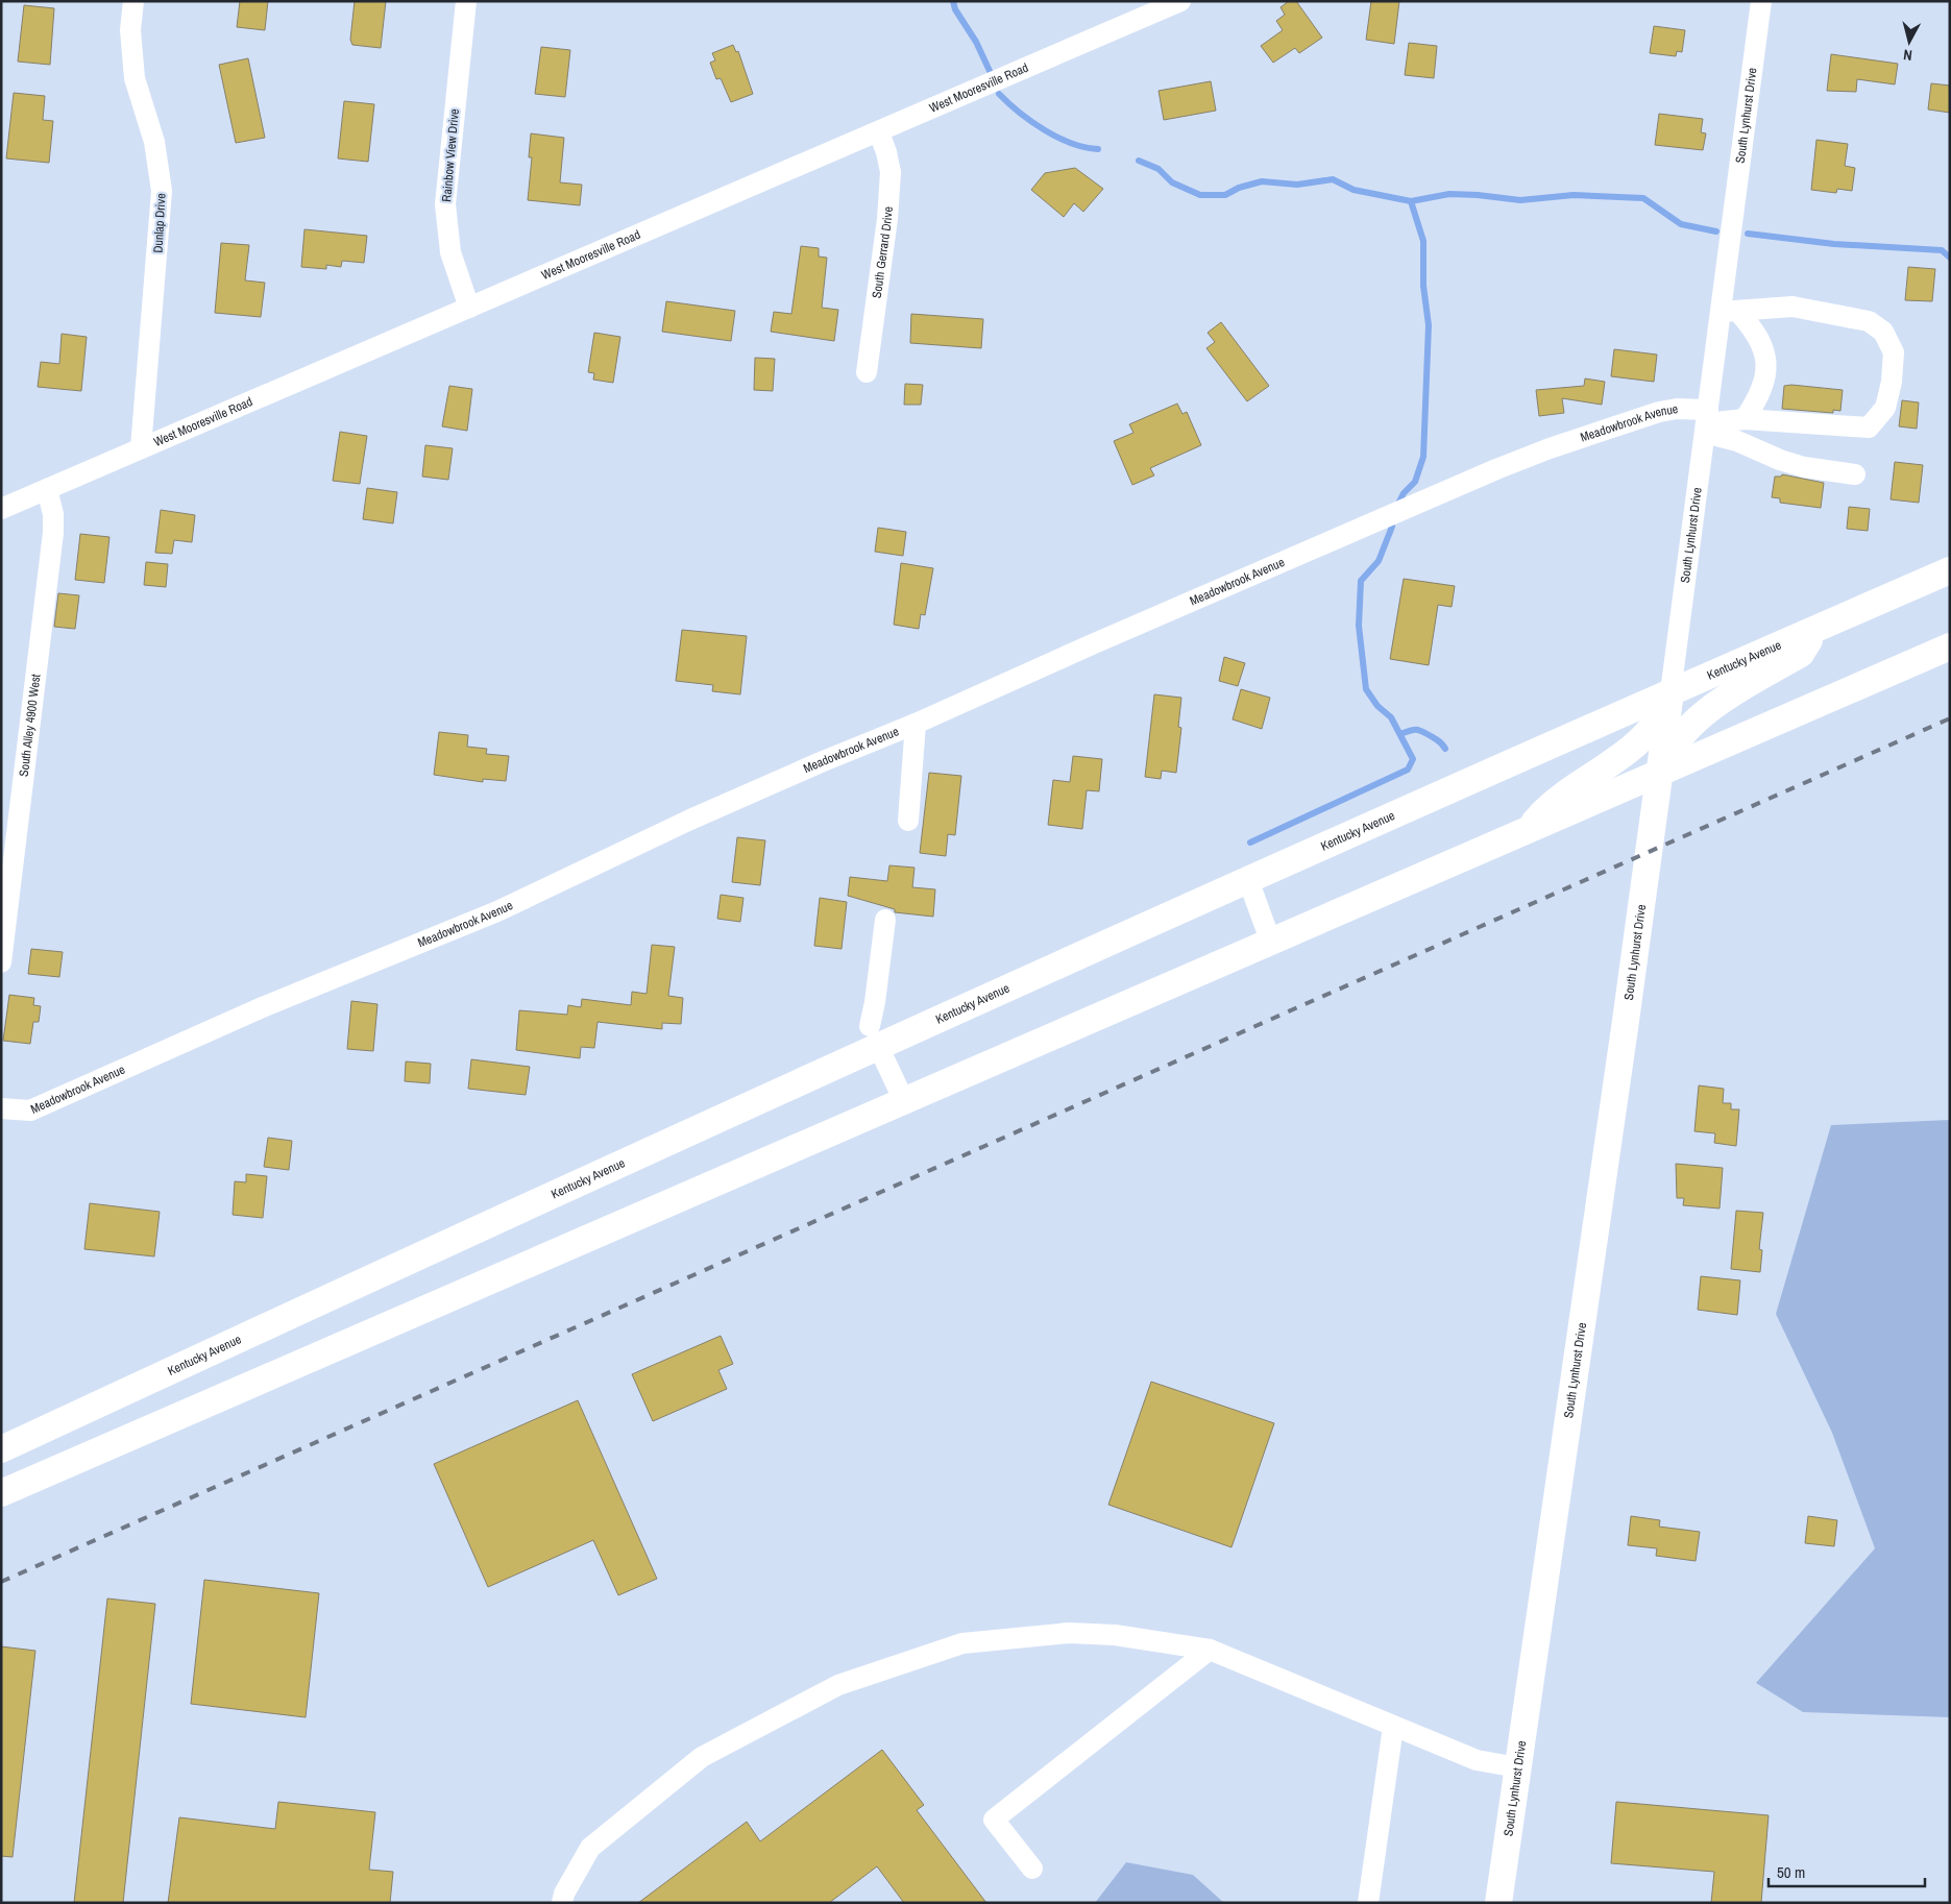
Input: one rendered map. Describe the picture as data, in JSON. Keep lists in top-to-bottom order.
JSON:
{
  "streets": {
    "main road": ["South Lynhurst Drive", "Kentucky Avenue"],
    "street": [
      "West Mooresville Road",
      "Rainbow View Drive",
      "Dunlap Drive",
      "South Gerrard Drive",
      "Meadowbrook Avenue",
      "South Alley 4900 West"
    ]
  },
  "crossings": [
    ["West Mooresville Road", "Rainbow View Drive"],
    ["West Mooresville Road", "Dunlap Drive"],
    ["West Mooresville Road", "South Gerrard Drive"],
    ["West Mooresville Road", "South Alley 4900 West"],
    ["South Lynhurst Drive", "Meadowbrook Avenue"],
    ["South Lynhurst Drive", "Kentucky Avenue"]
  ],
  "scale_bar": "50 m",
  "north": "bottom"
}
